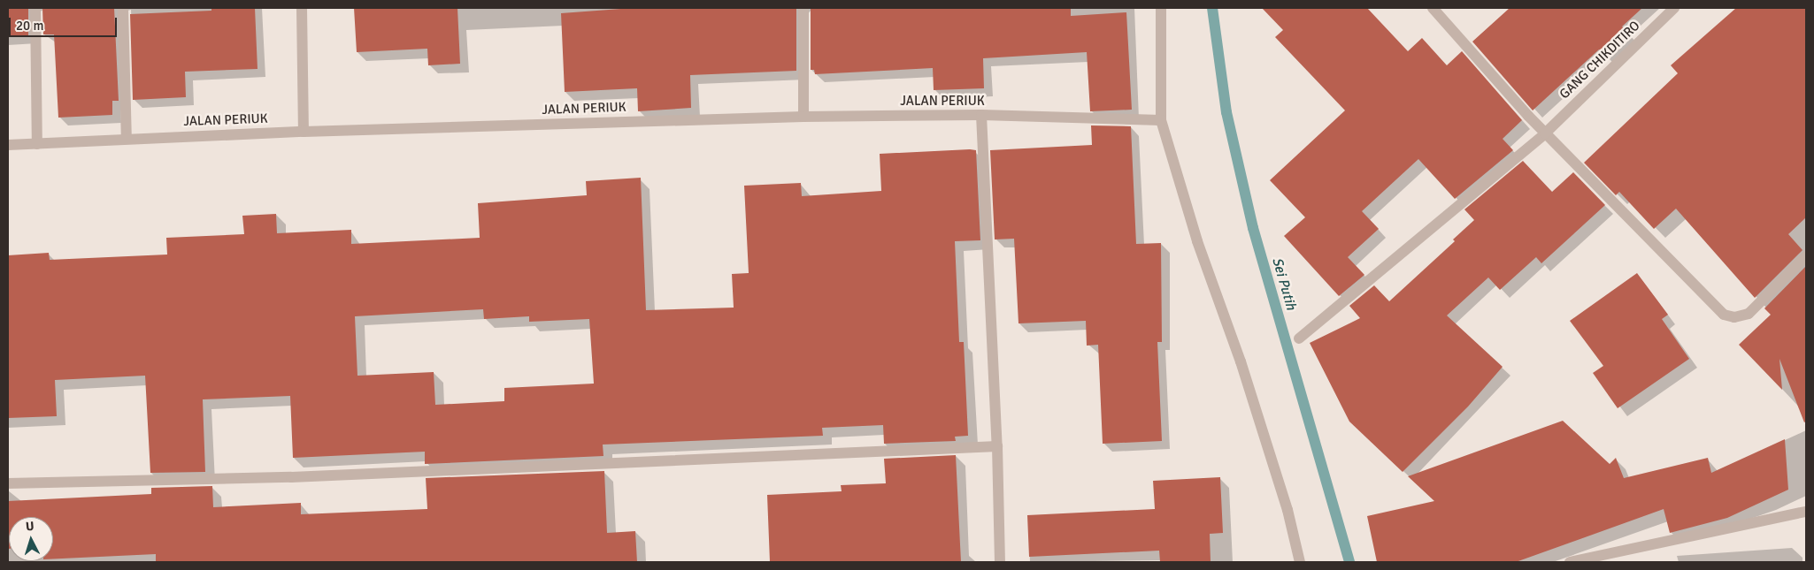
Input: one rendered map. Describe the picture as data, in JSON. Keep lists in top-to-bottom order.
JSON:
{
  "streets": {
    "street": ["GANG CHIKDITIRO", "JALAN PERIUK"]
  },
  "water": ["Sei Putih"],
  "scale_bar": "20 m",
  "north": "top"
}
